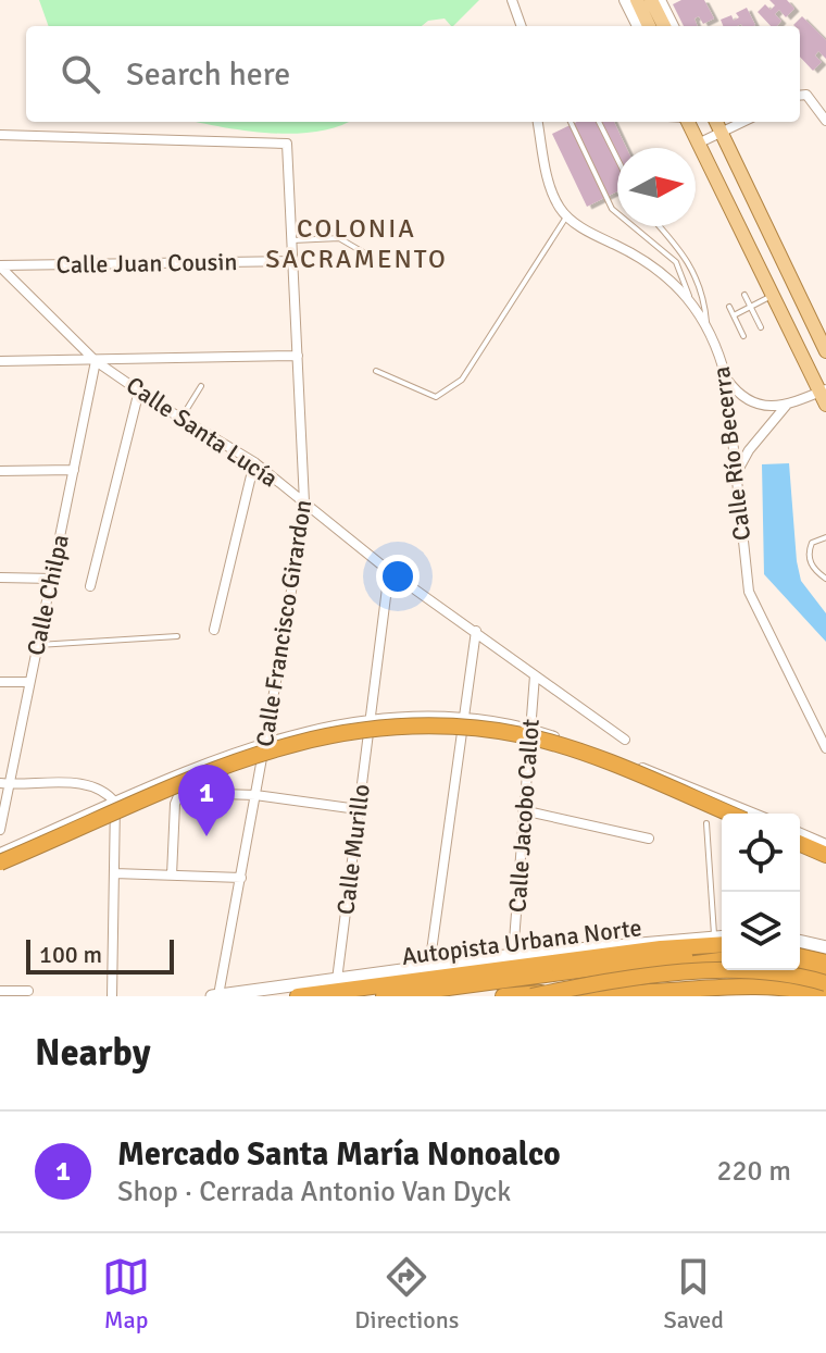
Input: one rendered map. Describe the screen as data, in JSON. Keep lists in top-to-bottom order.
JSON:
{
  "streets": {
    "highway": ["Autopista Urbana Norte"],
    "street": [
      "Calle Juan Cousin",
      "Calle Santa Lucía",
      "Calle Río Becerra",
      "Calle Chilpa",
      "Calle Francisco Girardon",
      "Calle Jacobo Callot",
      "Calle Murillo"
    ]
  },
  "crossings": [
    ["Calle Juan Cousin", "Calle Santa Lucía"],
    ["Calle Juan Cousin", "Calle Francisco Girardon"],
    ["Calle Santa Lucía", "Calle Chilpa"],
    ["Calle Santa Lucía", "Calle Francisco Girardon"],
    ["Calle Santa Lucía", "Calle Jacobo Callot"],
    ["Calle Santa Lucía", "Calle Murillo"]
  ],
  "districts": ["COLONIA SACRAMENTO"],
  "scale_bar": "100 m",
  "north": "right",
  "page": {
    "search": "Search here",
    "pins": "1",
    "scale": "100 m",
    "heading": "Nearby",
    "list": [
      {
        "mark": "1",
        "name": "Mercado Santa María Nonoalco",
        "note": "Shop · Cerrada Antonio Van Dyck",
        "value": "220 m"
      }
    ],
    "nav": ["Map", "Directions", "Saved"]
  }
}
